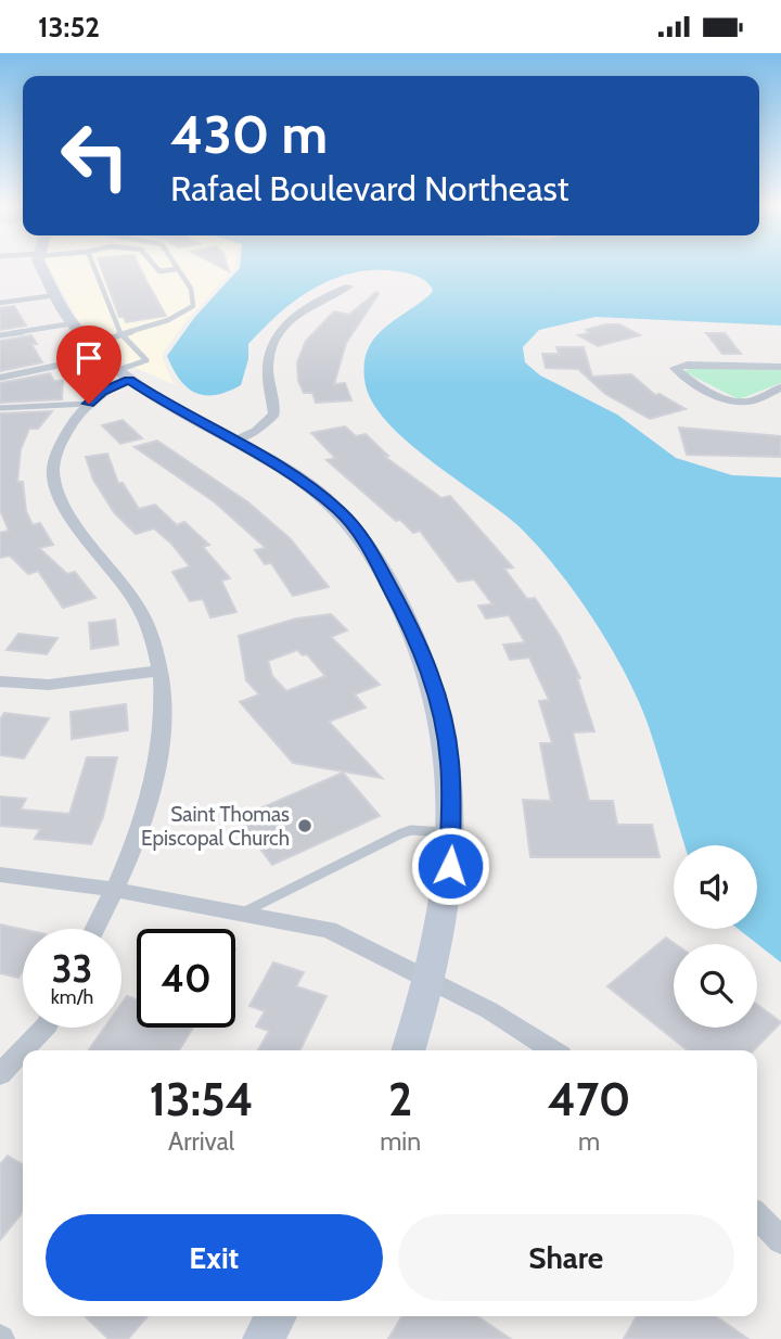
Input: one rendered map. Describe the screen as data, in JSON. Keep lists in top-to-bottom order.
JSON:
{
  "places": ["Saint Thomas Episcopal Church"],
  "page": {
    "status": "13:52",
    "turn": ["430 m", "Rafael Boulevard Northeast"],
    "speed": "33 km/h",
    "limit": "40",
    "eta": [
      "13:54",
      "Arrival",
      "2",
      "min",
      "470",
      "m"
    ],
    "buttons": ["Exit", "Share"]
  }
}
